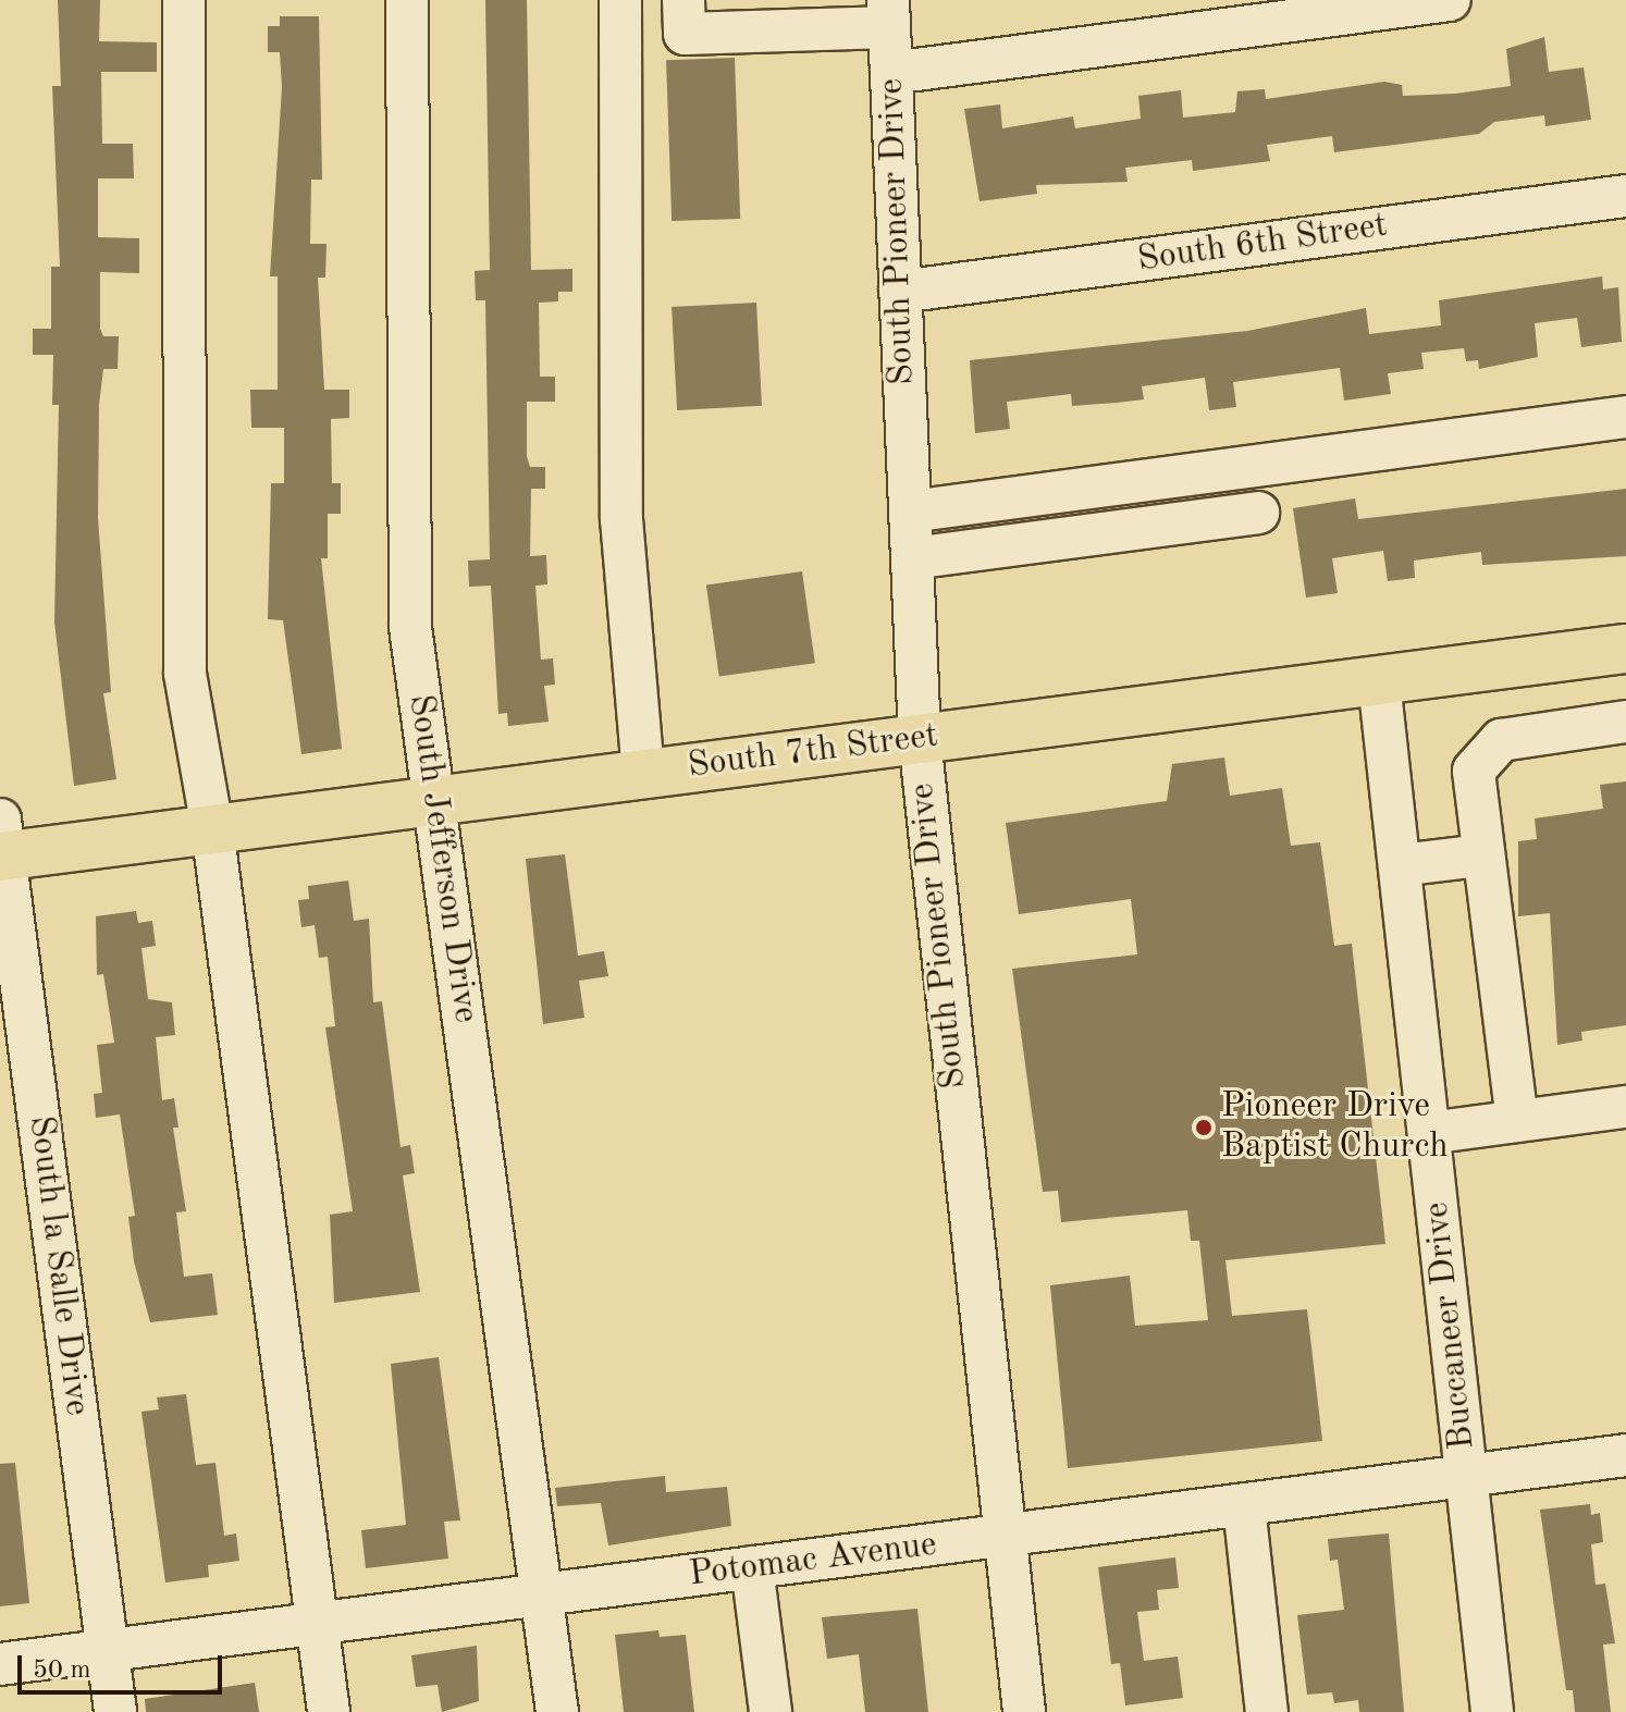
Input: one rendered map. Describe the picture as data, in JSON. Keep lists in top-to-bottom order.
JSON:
{
  "streets": {
    "main road": ["South 7th Street"],
    "street": [
      "South Pioneer Drive",
      "South 6th Street",
      "South Jefferson Drive",
      "South la Salle Drive",
      "Buccaneer Drive",
      "Potomac Avenue"
    ]
  },
  "crossings": [
    ["South Pioneer Drive", "South 6th Street"],
    ["South Pioneer Drive", "South 7th Street"],
    ["South Pioneer Drive", "Potomac Avenue"],
    ["South 7th Street", "South Jefferson Drive"],
    ["South 7th Street", "South la Salle Drive"],
    ["South 7th Street", "Buccaneer Drive"],
    ["South Jefferson Drive", "Potomac Avenue"],
    ["South la Salle Drive", "Potomac Avenue"],
    ["Buccaneer Drive", "Potomac Avenue"]
  ],
  "places": ["Pioneer Drive Baptist Church"],
  "scale_bar": "50 m"
}
